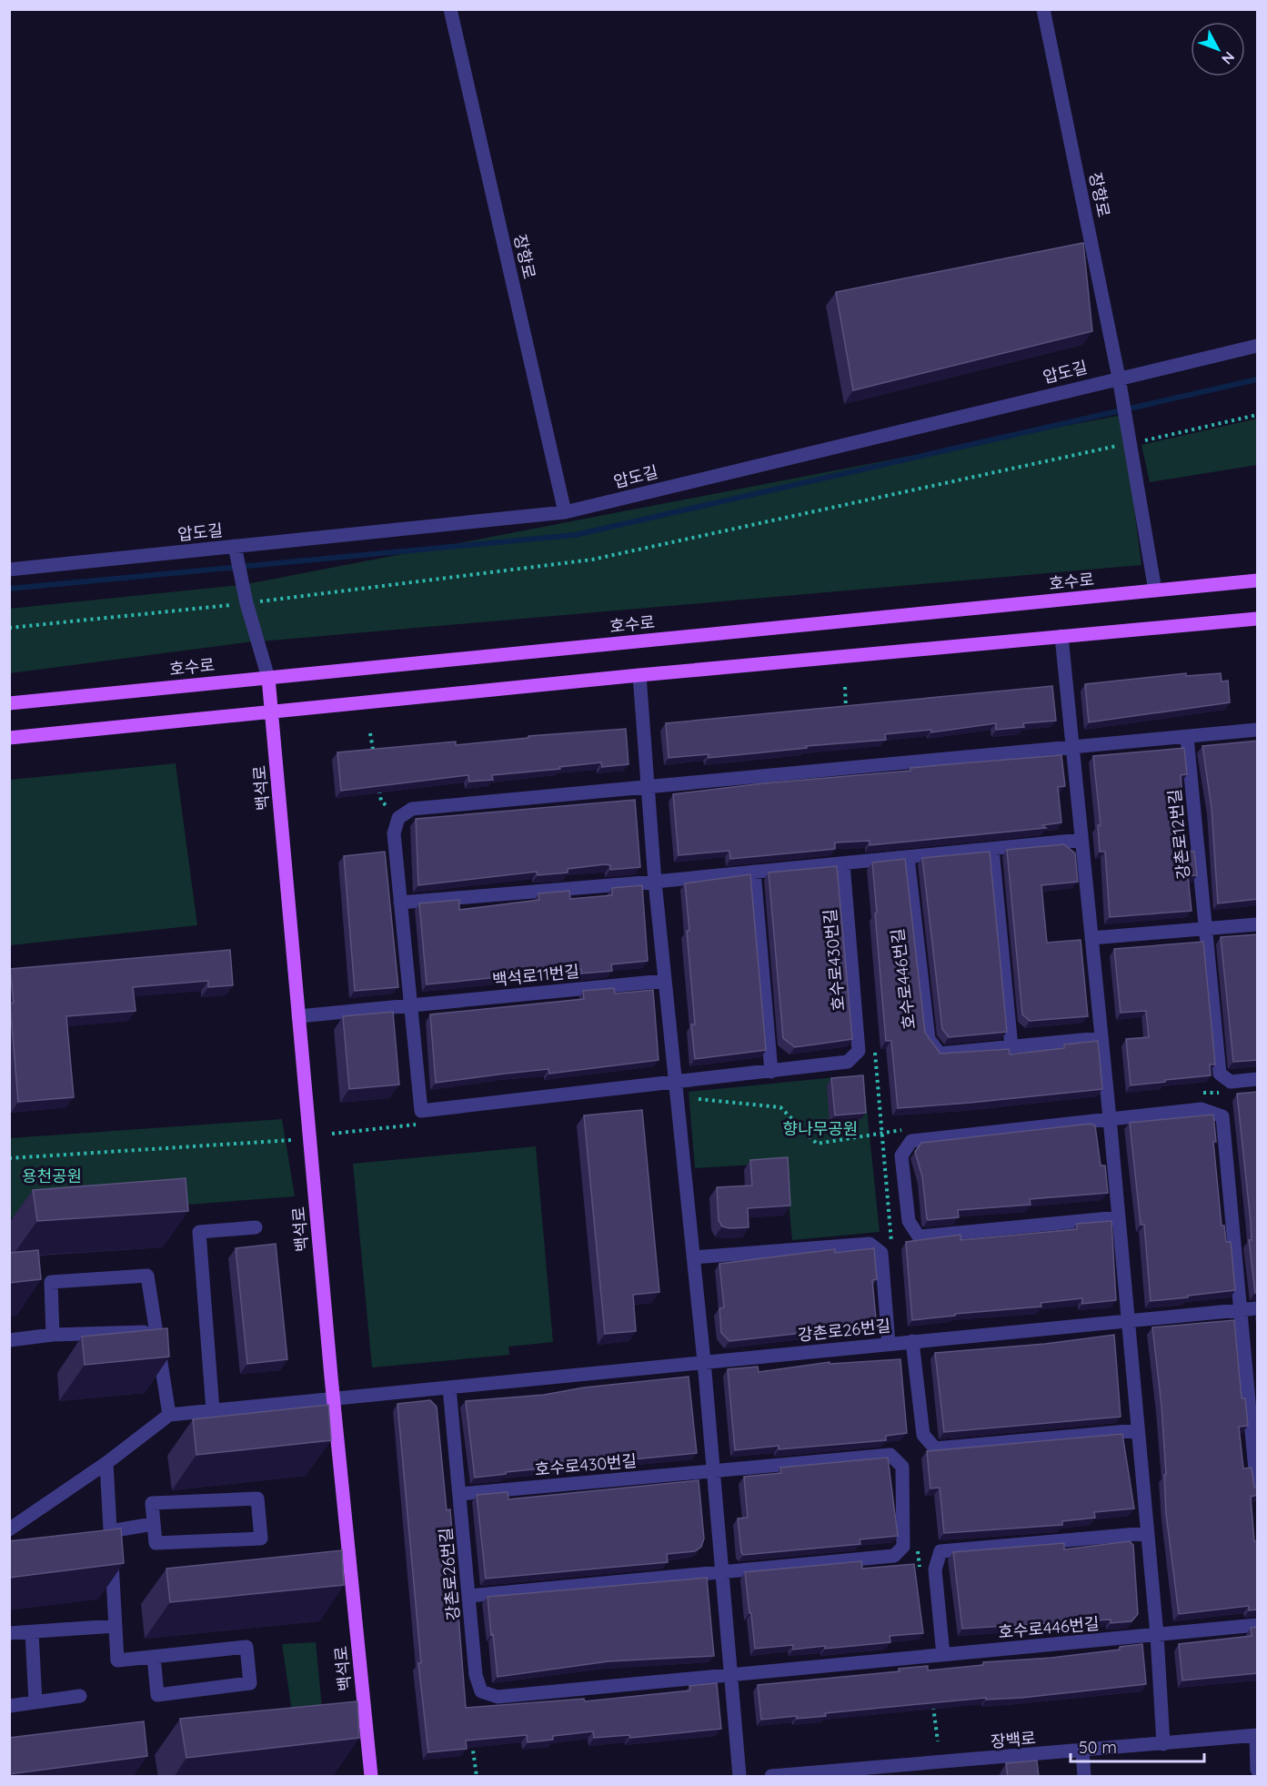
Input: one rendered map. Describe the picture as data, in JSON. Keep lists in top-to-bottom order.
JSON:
{
  "streets": {
    "main road": ["호수로", "백석로"],
    "street": [
      "장항로",
      "압도길",
      "강촌로12번길",
      "호수로430번길",
      "백석로11번길",
      "호수로446번길",
      "강촌로26번길",
      "장백로"
    ]
  },
  "crossings": [
    ["장항로", "압도길"],
    ["장항로", "호수로"],
    ["호수로", "백석로"],
    ["백석로", "백석로11번길"],
    ["백석로", "강촌로26번길"],
    ["호수로430번길", "백석로11번길"],
    ["호수로430번길", "강촌로26번길"]
  ],
  "parks": ["향나무공원", "용천공원"],
  "scale_bar": "50 m",
  "north": "bottom right"
}
